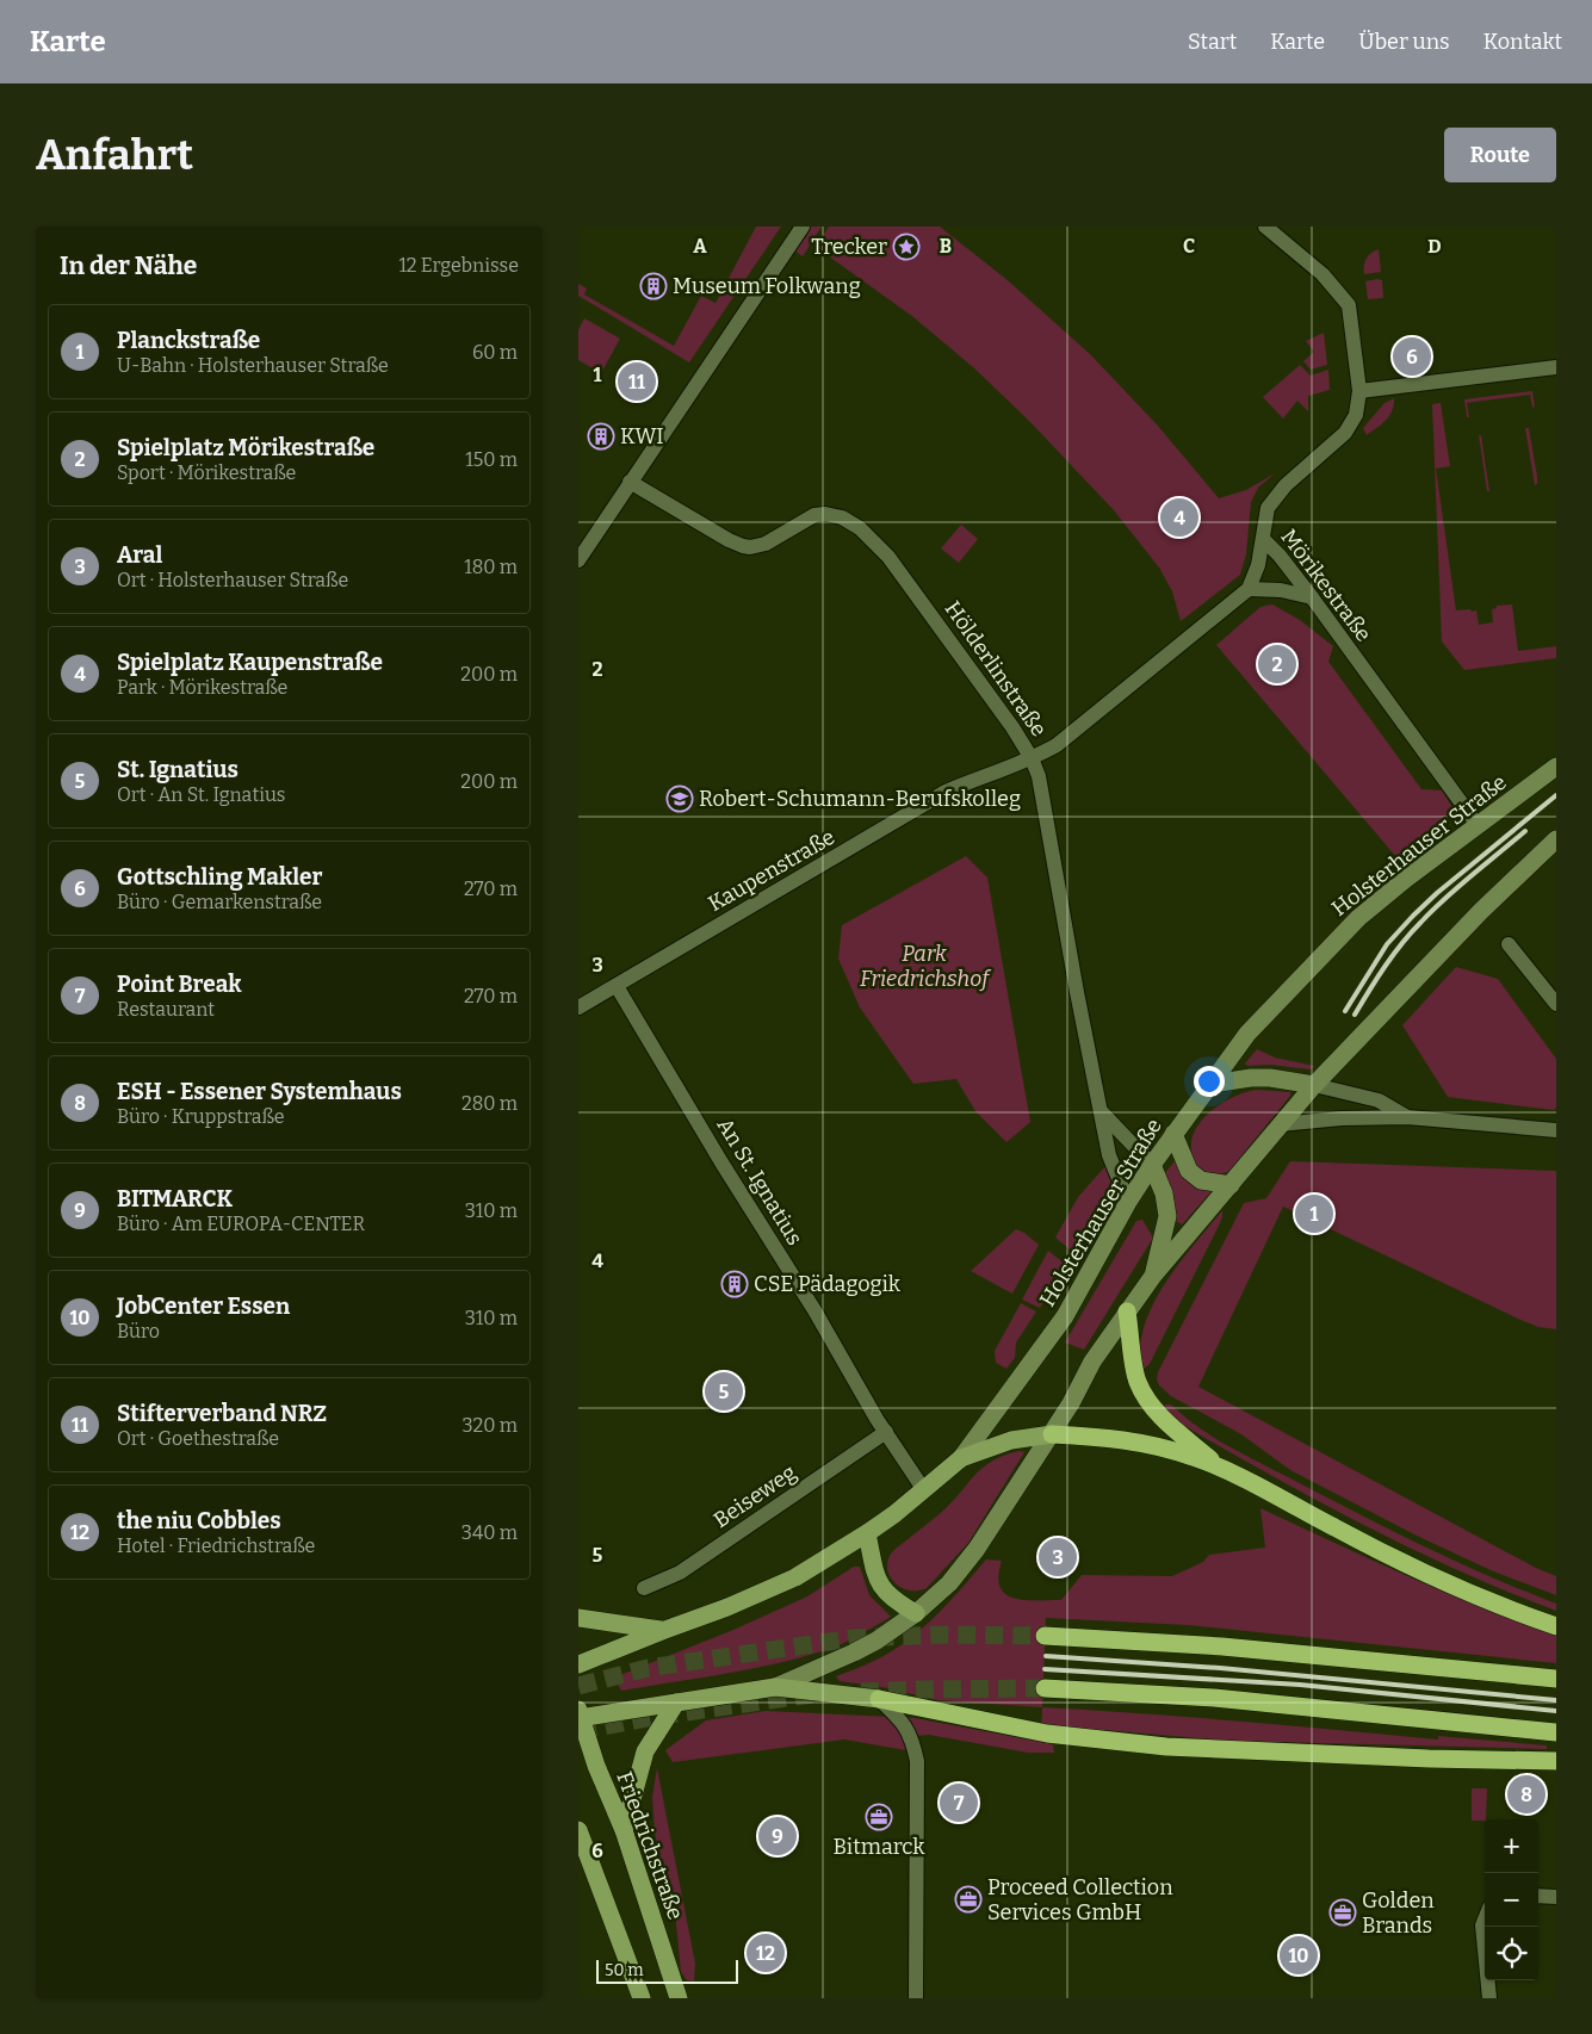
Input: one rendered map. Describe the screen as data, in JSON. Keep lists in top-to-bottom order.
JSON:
{
  "streets": {
    "main road": ["Holsterhauser Straße", "Friedrichstraße"],
    "street": [
      "Mörikestraße",
      "Hölderlinstraße",
      "Kaupenstraße",
      "An St. Ignatius",
      "Beiseweg"
    ]
  },
  "crossings": [
    ["Mörikestraße", "Holsterhauser Straße"],
    ["Hölderlinstraße", "Holsterhauser Straße"],
    ["Hölderlinstraße", "Kaupenstraße"],
    ["Holsterhauser Straße", "An St. Ignatius"],
    ["Kaupenstraße", "An St. Ignatius"],
    ["An St. Ignatius", "Beiseweg"]
  ],
  "parks": ["Park Friedrichshof"],
  "places": {
    "place": ["Trecker"],
    "building": ["Museum Folkwang", "KWI", "CSE Pädagogik"],
    "school or university": ["Robert-Schumann-Berufskolleg"],
    "office": ["Bitmarck", "Proceed Collection Services GmbH", "Golden Brands"]
  },
  "scale_bar": "50 m",
  "page": {
    "header": "Karte",
    "nav": [
      "Start",
      "Karte",
      "Über uns",
      "Kontakt"
    ],
    "buttons": "Route",
    "title": "Anfahrt",
    "heading": ["In der Nähe", "12 Ergebnisse"],
    "list": [
      {
        "mark": "1",
        "name": "Planckstraße",
        "note": "U-Bahn · Holsterhauser Straße",
        "value": "60 m"
      },
      {
        "mark": "2",
        "name": "Spielplatz Mörikestraße",
        "note": "Sport · Mörikestraße",
        "value": "150 m"
      },
      {
        "mark": "3",
        "name": "Aral",
        "note": "Ort · Holsterhauser Straße",
        "value": "180 m"
      },
      {
        "mark": "4",
        "name": "Spielplatz Kaupenstraße",
        "note": "Park · Mörikestraße",
        "value": "200 m"
      },
      {
        "mark": "5",
        "name": "St. Ignatius",
        "note": "Ort · An St. Ignatius",
        "value": "200 m"
      },
      {
        "mark": "6",
        "name": "Gottschling Makler",
        "note": "Büro · Gemarkenstraße",
        "value": "270 m"
      },
      {
        "mark": "7",
        "name": "Point Break",
        "note": "Restaurant",
        "value": "270 m"
      },
      {
        "mark": "8",
        "name": "ESH - Essener Systemhaus",
        "note": "Büro · Kruppstraße",
        "value": "280 m"
      },
      {
        "mark": "9",
        "name": "BITMARCK",
        "note": "Büro · Am EUROPA-CENTER",
        "value": "310 m"
      },
      {
        "mark": "10",
        "name": "JobCenter Essen",
        "note": "Büro",
        "value": "310 m"
      },
      {
        "mark": "11",
        "name": "Stifterverband NRZ",
        "note": "Ort · Goethestraße",
        "value": "320 m"
      },
      {
        "mark": "12",
        "name": "the niu Cobbles",
        "note": "Hotel · Friedrichstraße",
        "value": "340 m"
      }
    ],
    "pins": [
      "6",
      "11",
      "4",
      "2",
      "1",
      "5",
      "3",
      "8",
      "7",
      "9",
      "12",
      "10"
    ],
    "map_buttons": ["+", "−"],
    "scale": "50 m"
  },
  "grid": {
    "columns": [
      "A",
      "B",
      "C",
      "D"
    ],
    "rows": [
      "1",
      "2",
      "3",
      "4",
      "5",
      "6"
    ]
  }
}
